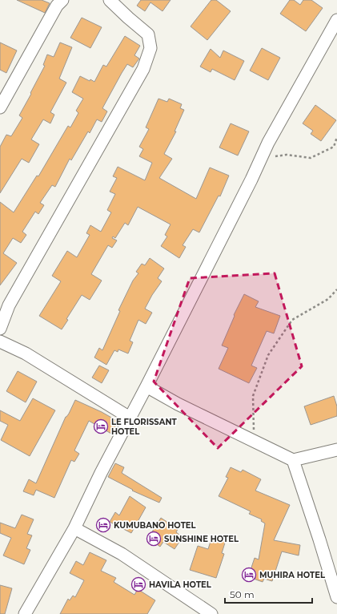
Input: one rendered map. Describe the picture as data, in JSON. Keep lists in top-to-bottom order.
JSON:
{
  "places": {
    "hotel": [
      "LE FLORISSANT HOTEL",
      "KUMUBANO HOTEL",
      "SUNSHINE HOTEL",
      "MUHIRA HOTEL",
      "HAVILA HOTEL"
    ]
  },
  "scale_bar": "50 m"
}
